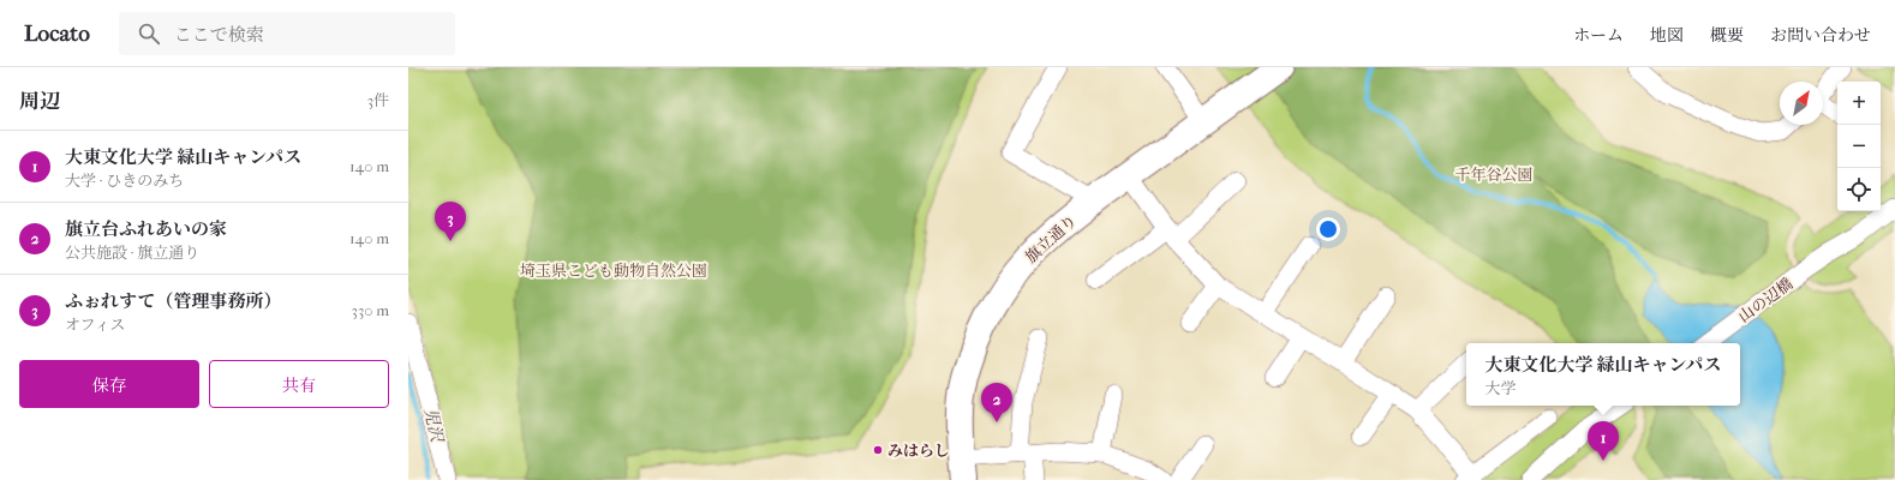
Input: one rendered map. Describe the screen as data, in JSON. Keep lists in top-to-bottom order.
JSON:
{
  "streets": {
    "street": ["旗立通り", "山の辺橋"]
  },
  "water": ["児沢"],
  "parks": ["千年谷公園", "埼玉県こども動物自然公園"],
  "places": ["みはらし"],
  "north": "top right",
  "page": {
    "header": "Locato",
    "search": "ここで検索",
    "nav": [
      "ホーム",
      "地図",
      "概要",
      "お問い合わせ"
    ],
    "heading": ["周辺", "3件"],
    "map_buttons": ["+", "−"],
    "list": [
      {
        "mark": "1",
        "name": "大東文化大学 緑山キャンパス",
        "note": "大学 · ひきのみち",
        "value": "140 m"
      },
      {
        "mark": "2",
        "name": "旗立台ふれあいの家",
        "note": "公共施設 · 旗立通り",
        "value": "140 m"
      },
      {
        "mark": "3",
        "name": "ふぉれすて（管理事務所）",
        "note": "オフィス",
        "value": "330 m"
      }
    ],
    "pins": ["3", "2", "1"],
    "popup": ["大東文化大学 緑山キャンパス", "大学"],
    "buttons": ["保存", "共有"]
  }
}
